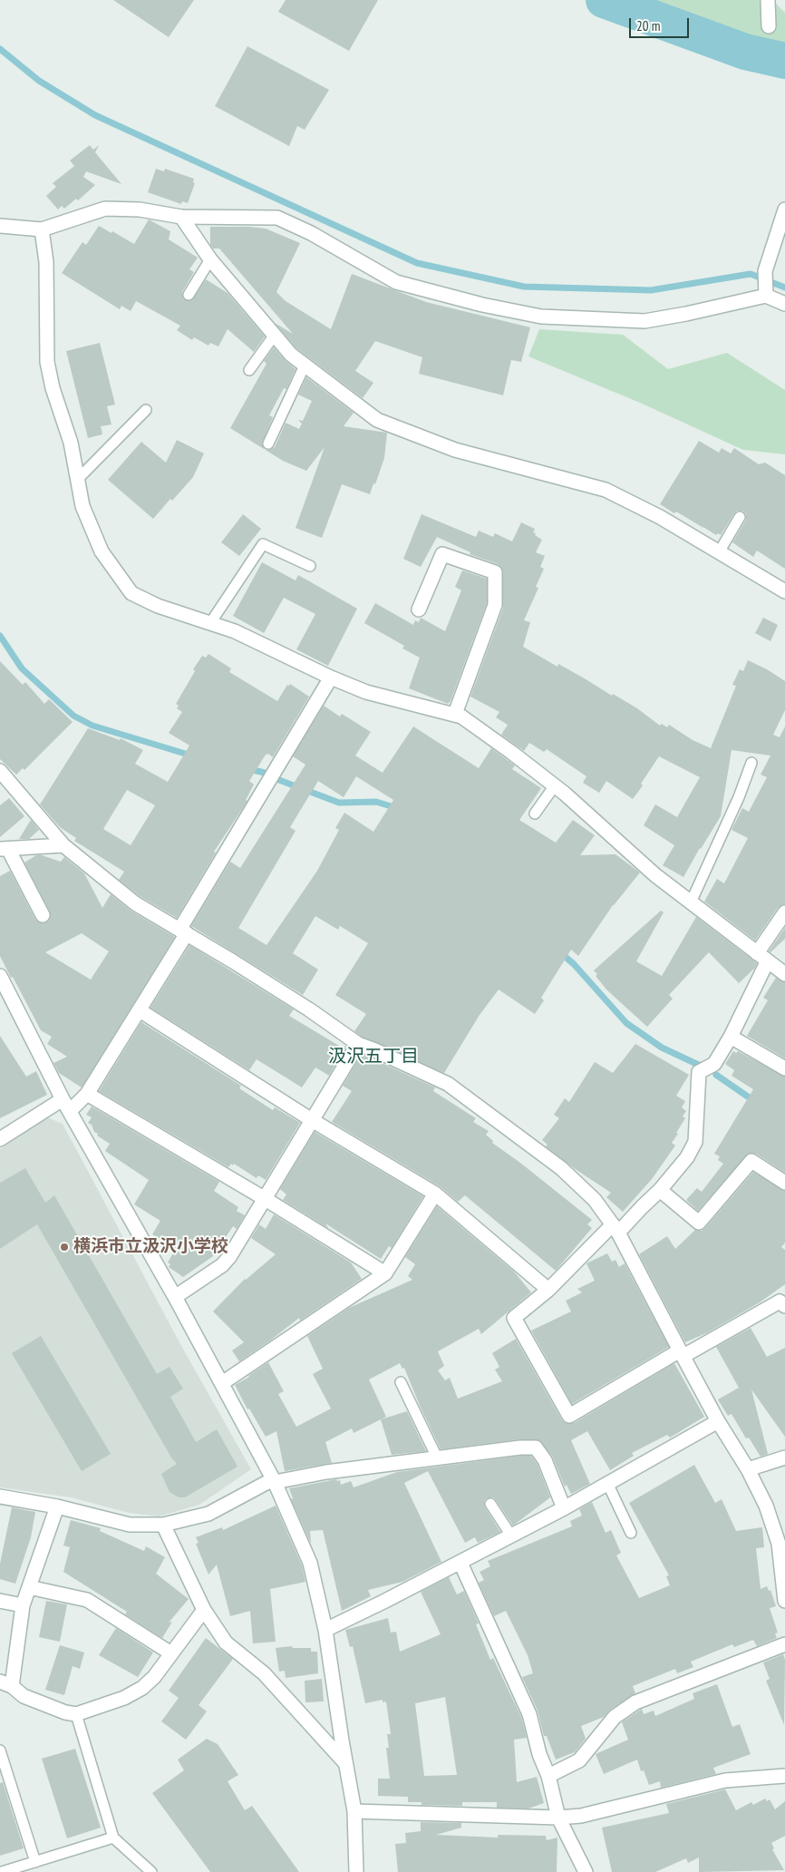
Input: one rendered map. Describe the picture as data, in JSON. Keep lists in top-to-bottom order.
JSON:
{
  "districts": ["汲沢五丁目"],
  "places": ["横浜市立汲沢小学校"],
  "scale_bar": "20 m"
}
